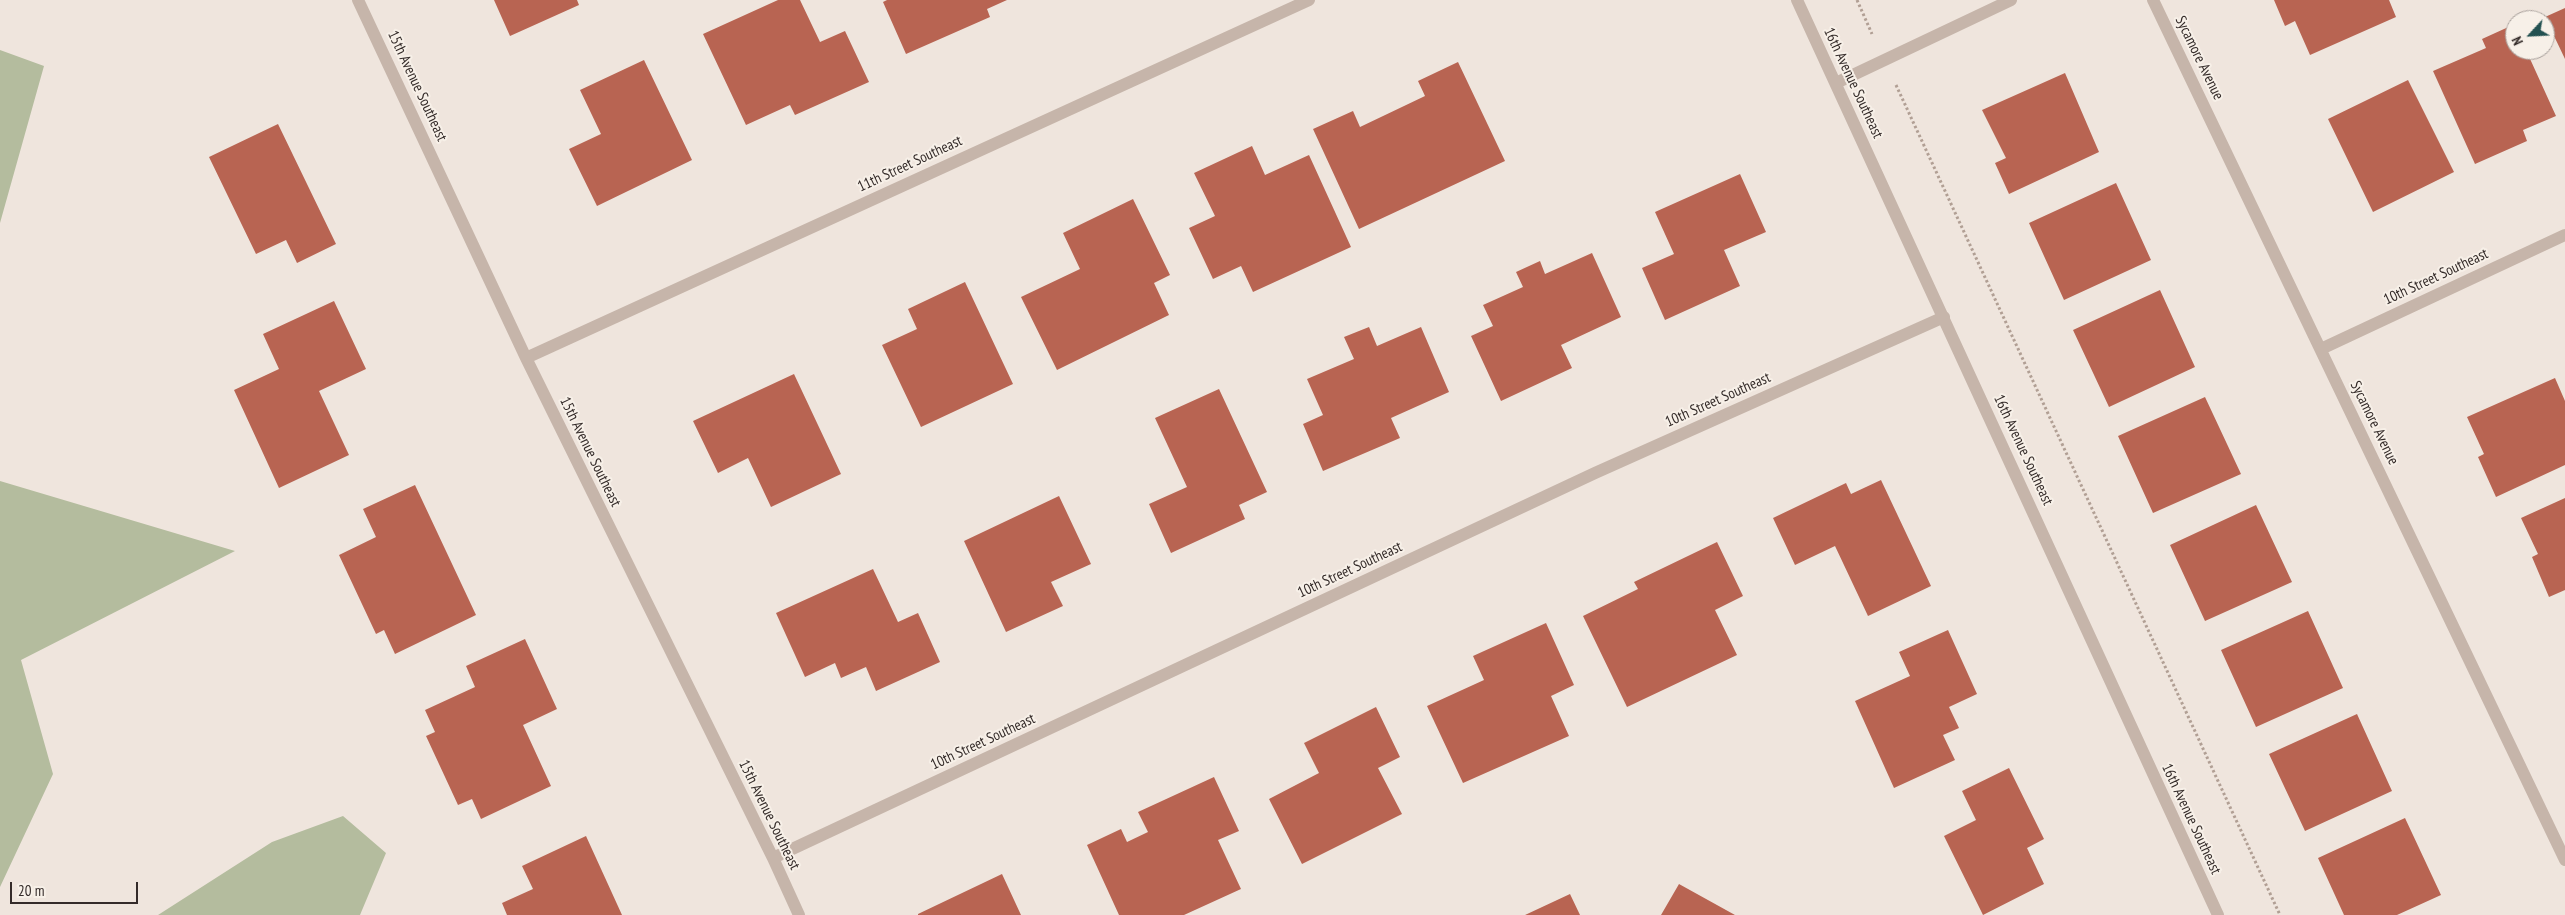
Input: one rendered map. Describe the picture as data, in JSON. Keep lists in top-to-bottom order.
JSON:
{
  "streets": {
    "street": [
      "Sycamore Avenue",
      "16th Avenue Southeast",
      "15th Avenue Southeast",
      "11th Street Southeast",
      "10th Street Southeast"
    ]
  },
  "crossings": [
    ["Sycamore Avenue", "10th Street Southeast"],
    ["16th Avenue Southeast", "10th Street Southeast"],
    ["15th Avenue Southeast", "11th Street Southeast"],
    ["15th Avenue Southeast", "10th Street Southeast"]
  ],
  "scale_bar": "20 m",
  "north": "bottom left"
}
